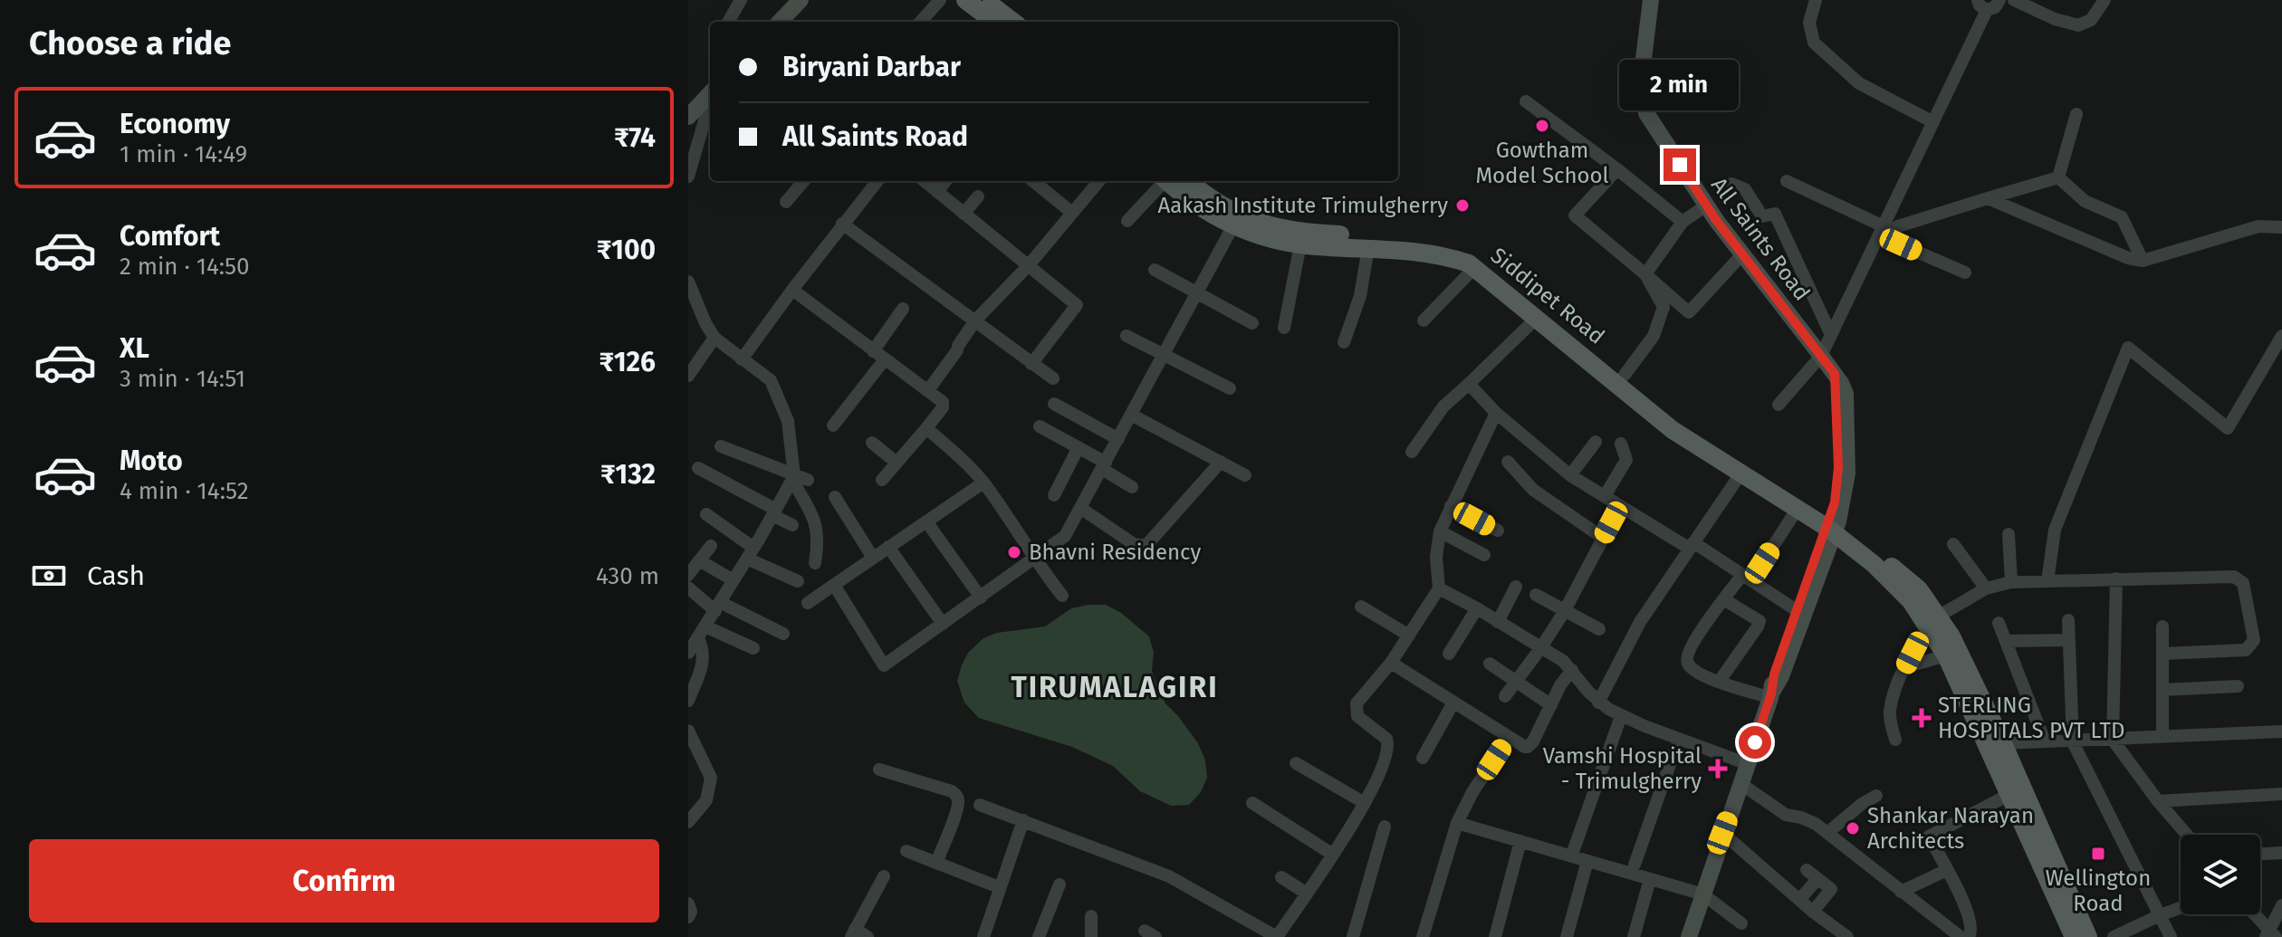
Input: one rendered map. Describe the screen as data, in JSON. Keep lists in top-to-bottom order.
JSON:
{
  "streets": {
    "main road": ["All Saints Road", "Siddipet Road"]
  },
  "crossings": [
    ["All Saints Road", "Siddipet Road"]
  ],
  "districts": ["TIRUMALAGIRI"],
  "places": {
    "other": [
      "Gowtham Model School",
      "Aakash Institute Trimulgherry",
      "Bhavni Residency",
      "Shankar Narayan Architects"
    ],
    "health": ["STERLING HOSPITALS PVT LTD", "Vamshi Hospital - Trimulgherry"],
    "transit": ["Wellington Road"]
  },
  "page": {
    "heading": "Choose a ride",
    "banner": ["Biryani Darbar", "All Saints Road"],
    "bubble": "2 min",
    "list": [
      {
        "name": "Economy",
        "note": "1 min · 14:49",
        "value": "₹74"
      },
      {
        "name": "Comfort",
        "note": "2 min · 14:50",
        "value": "₹100"
      },
      {
        "name": "XL",
        "note": "3 min · 14:51",
        "value": "₹126"
      },
      {
        "name": "Moto",
        "note": "4 min · 14:52",
        "value": "₹132"
      }
    ],
    "pay": ["Cash", "430 m"],
    "buttons": "Confirm"
  }
}
